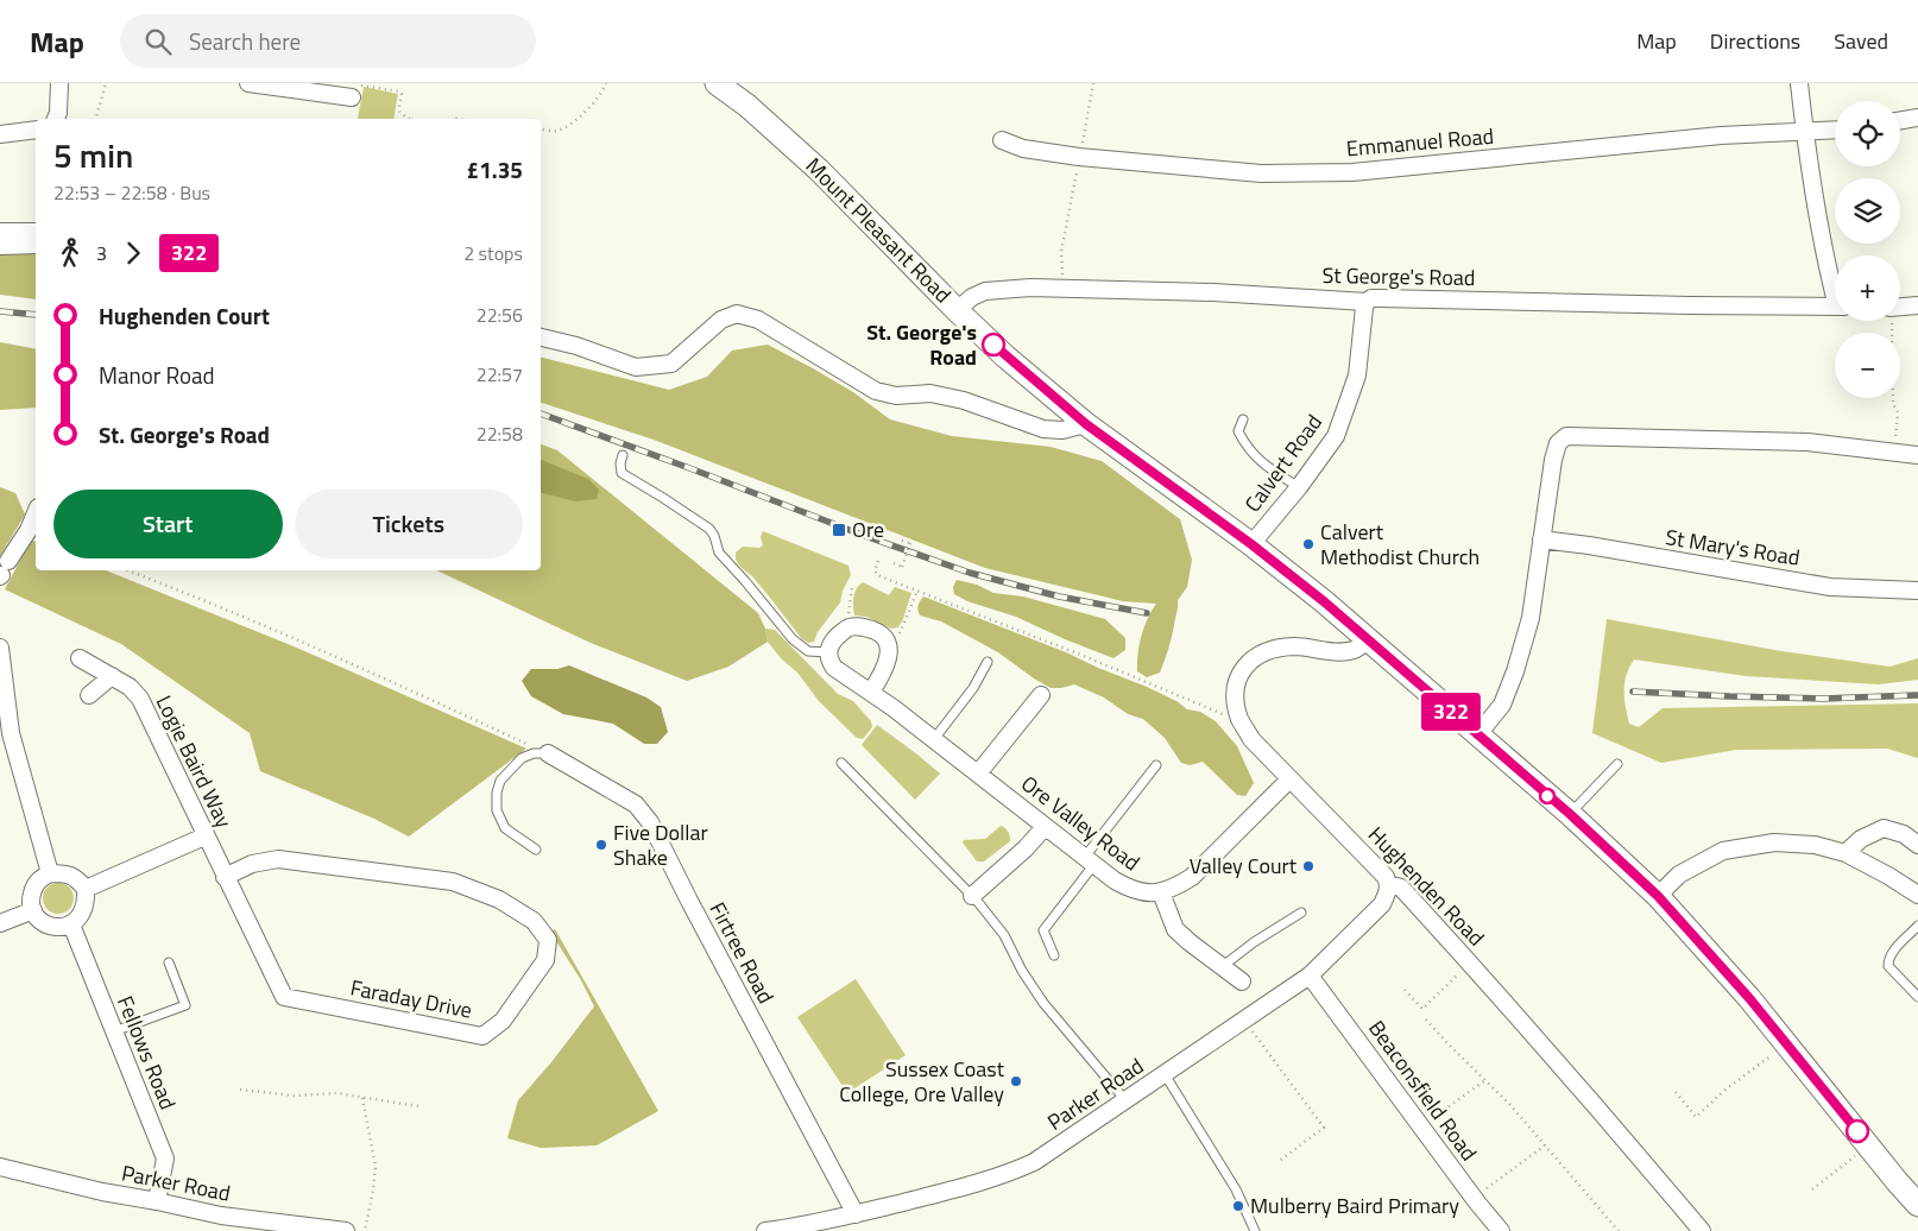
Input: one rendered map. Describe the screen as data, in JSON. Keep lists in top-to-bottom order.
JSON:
{
  "streets": {
    "street": [
      "Emmanuel Road",
      "Mount Pleasant Road",
      "St George's Road",
      "Calvert Road",
      "St Mary's Road",
      "Logie Baird Way",
      "Ore Valley Road",
      "Hughenden Road",
      "Firtree Road",
      "Faraday Drive",
      "Fellows Road",
      "Beaconsfield Road",
      "Parker Road"
    ]
  },
  "crossings": [
    ["Mount Pleasant Road", "St George's Road"],
    ["Mount Pleasant Road", "Calvert Road"],
    ["Mount Pleasant Road", "Hughenden Road"],
    ["St George's Road", "Calvert Road"],
    ["Logie Baird Way", "Faraday Drive"],
    ["Hughenden Road", "Parker Road"],
    ["Firtree Road", "Parker Road"],
    ["Fellows Road", "Parker Road"],
    ["Beaconsfield Road", "Parker Road"]
  ],
  "places": {
    "other": [
      "St. George's Road",
      "Calvert Methodist Church",
      "Five Dollar Shake",
      "Valley Court",
      "Sussex Coast College, Ore Valley",
      "Mulberry Baird Primary"
    ],
    "transit": ["Ore"]
  },
  "lines": ["bus line 322"],
  "page": {
    "header": "Map",
    "search": "Search here",
    "nav": ["Map", "Directions", "Saved"],
    "on_map": "322",
    "map_buttons": ["+", "−"],
    "heading": ["5 min", "22:53 – 22:58 · Bus", "£1.35"],
    "legs": ["3", "322", "2 stops"],
    "list": [
      {
        "name": "Hughenden Court",
        "value": "22:56"
      },
      {
        "name": "Manor Road",
        "value": "22:57"
      },
      {
        "name": "St. George's Road",
        "value": "22:58"
      }
    ],
    "buttons": ["Start", "Tickets"]
  }
}
